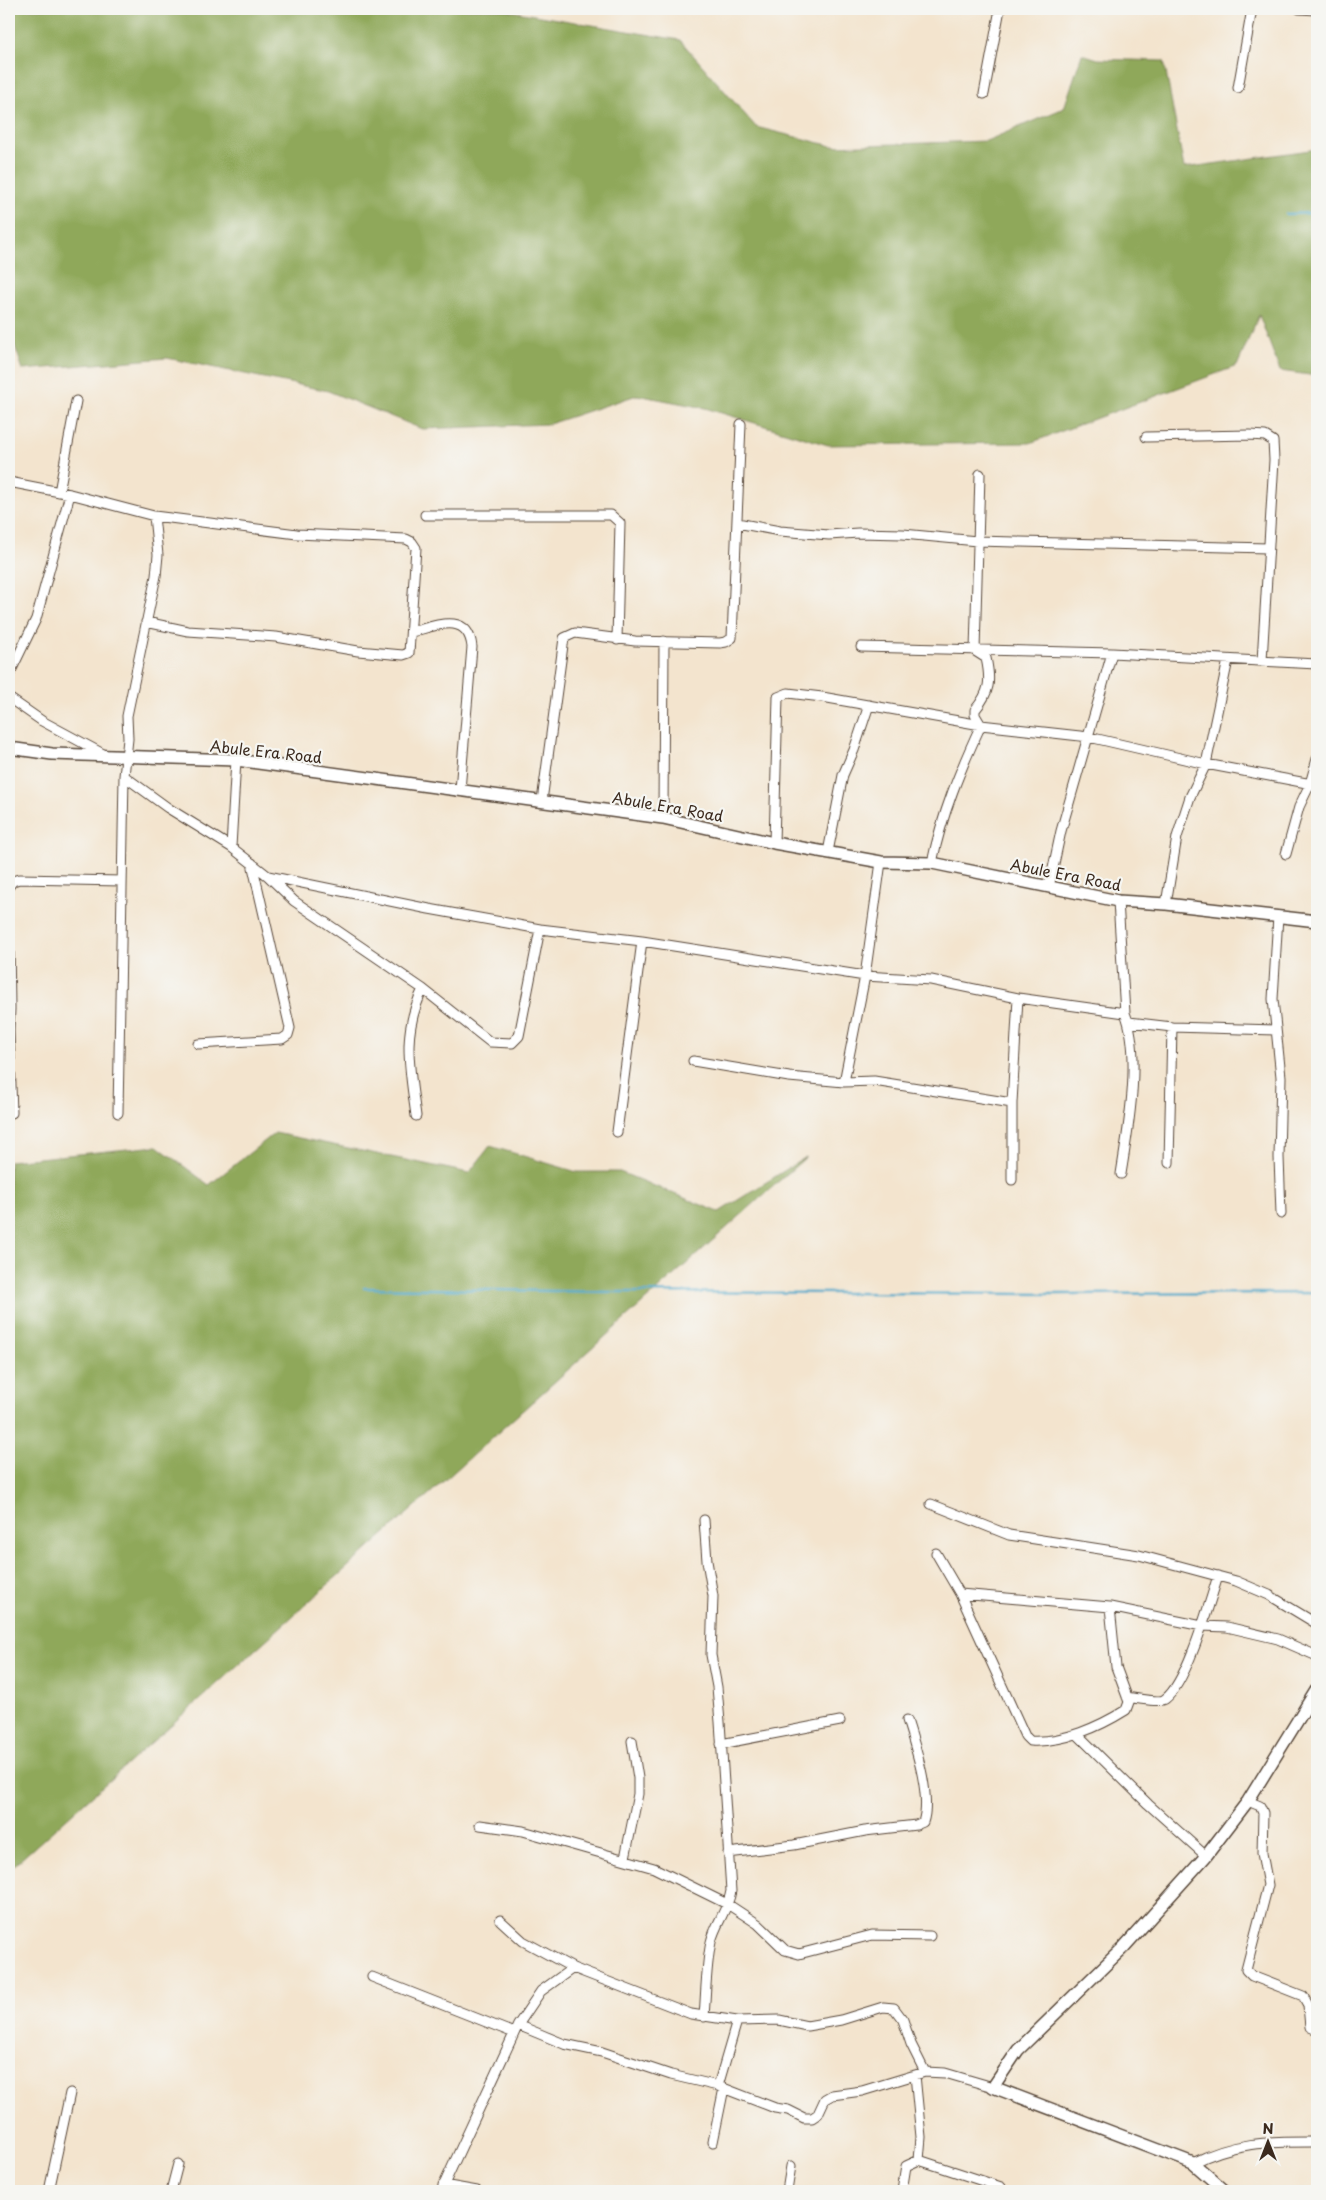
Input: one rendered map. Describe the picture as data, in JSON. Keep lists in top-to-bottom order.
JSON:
{
  "streets": {
    "street": ["Abule Era Road"]
  },
  "north": "top"
}
